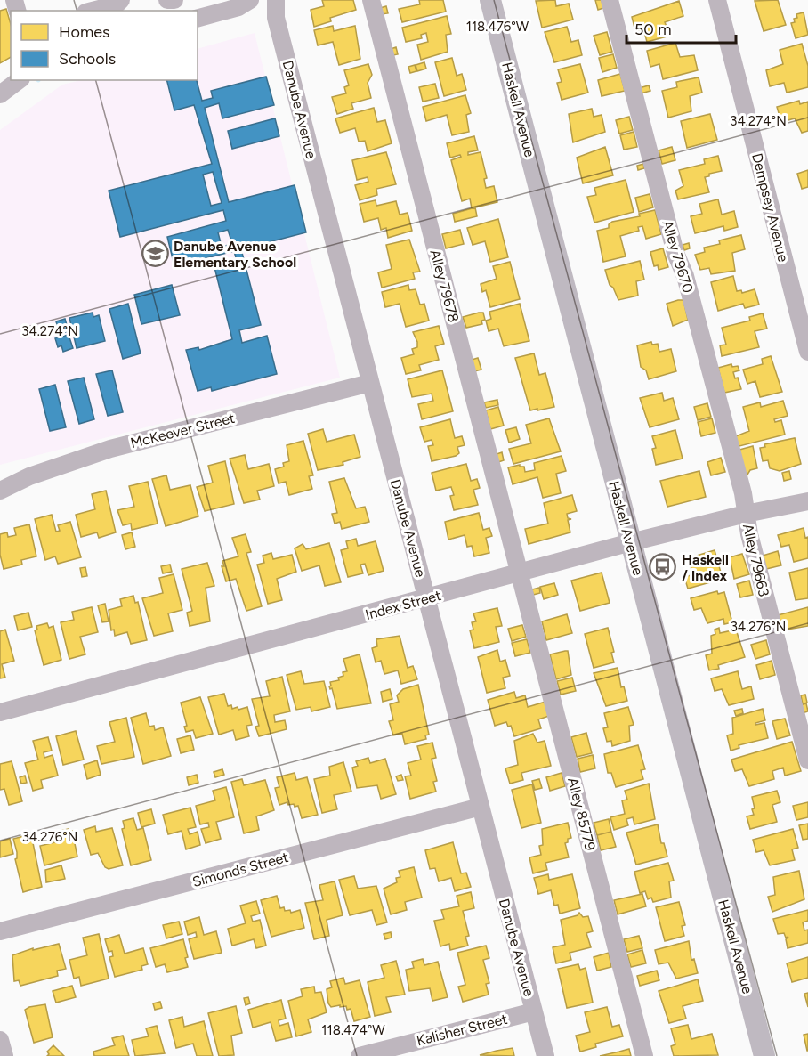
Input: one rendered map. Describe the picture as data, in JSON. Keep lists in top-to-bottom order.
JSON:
{
  "streets": {
    "main road": ["Haskell Avenue"],
    "street": [
      "Danube Avenue",
      "Dempsey Avenue",
      "Alley 79670",
      "Alley 79678",
      "McKeever Street",
      "Alley 79663",
      "Index Street",
      "Alley 85779",
      "Simonds Street",
      "Kalisher Street"
    ]
  },
  "crossings": [
    ["Danube Avenue", "McKeever Street"],
    ["Danube Avenue", "Index Street"],
    ["Danube Avenue", "Simonds Street"],
    ["Danube Avenue", "Kalisher Street"],
    ["Haskell Avenue", "Index Street"],
    ["Alley 79670", "Alley 79663"],
    ["Alley 79670", "Index Street"],
    ["Alley 79678", "Index Street"],
    ["Alley 79678", "Alley 85779"],
    ["Alley 79663", "Index Street"],
    ["Index Street", "Alley 85779"]
  ],
  "places": {
    "school or university": ["Danube Avenue Elementary School"],
    "bus stop": ["Haskell / Index"]
  },
  "legend": ["Homes", "Schools"],
  "scale_bar": "50 m",
  "coordinates": [
    "118.476°W",
    "34.274°N",
    "34.276°N",
    "118.474°W"
  ]
}
